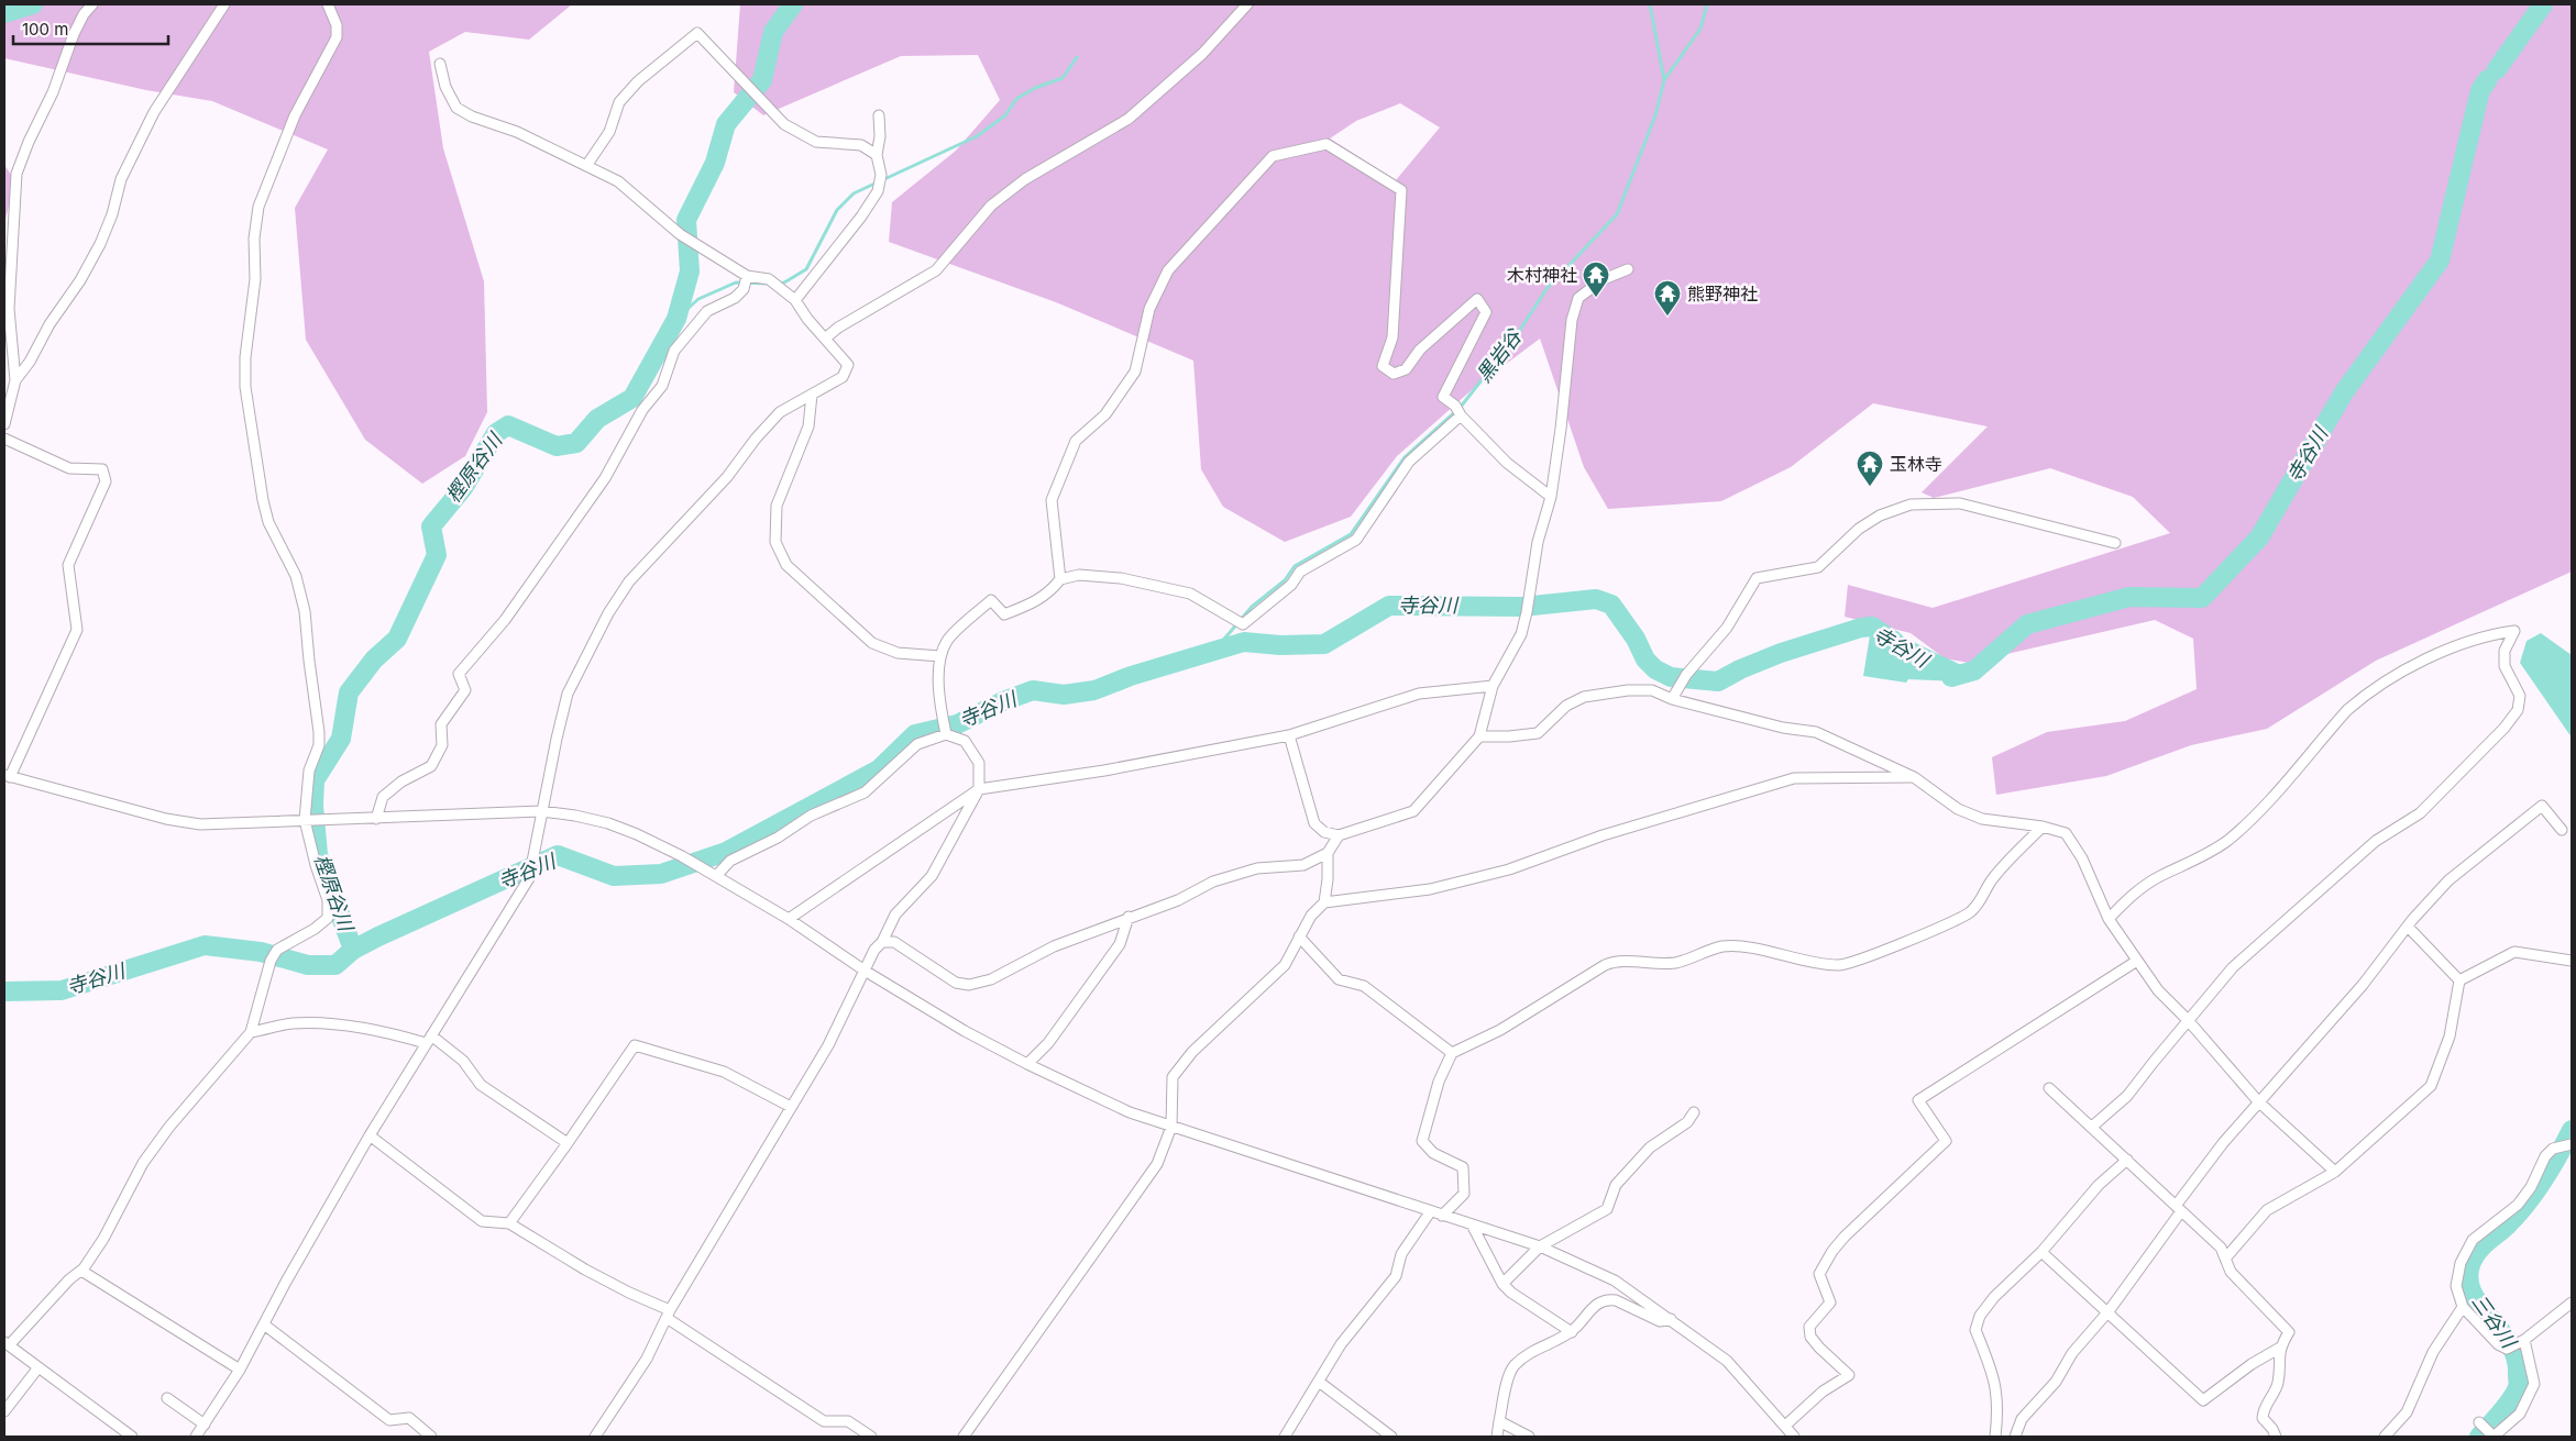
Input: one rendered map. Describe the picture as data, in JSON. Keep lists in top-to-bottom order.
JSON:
{
  "water": [
    "黒岩谷",
    "寺谷川",
    "樫原谷川",
    "三谷川"
  ],
  "places": {
    "temple": ["木村神社", "熊野神社", "玉林寺"]
  },
  "scale_bar": "100 m"
}
